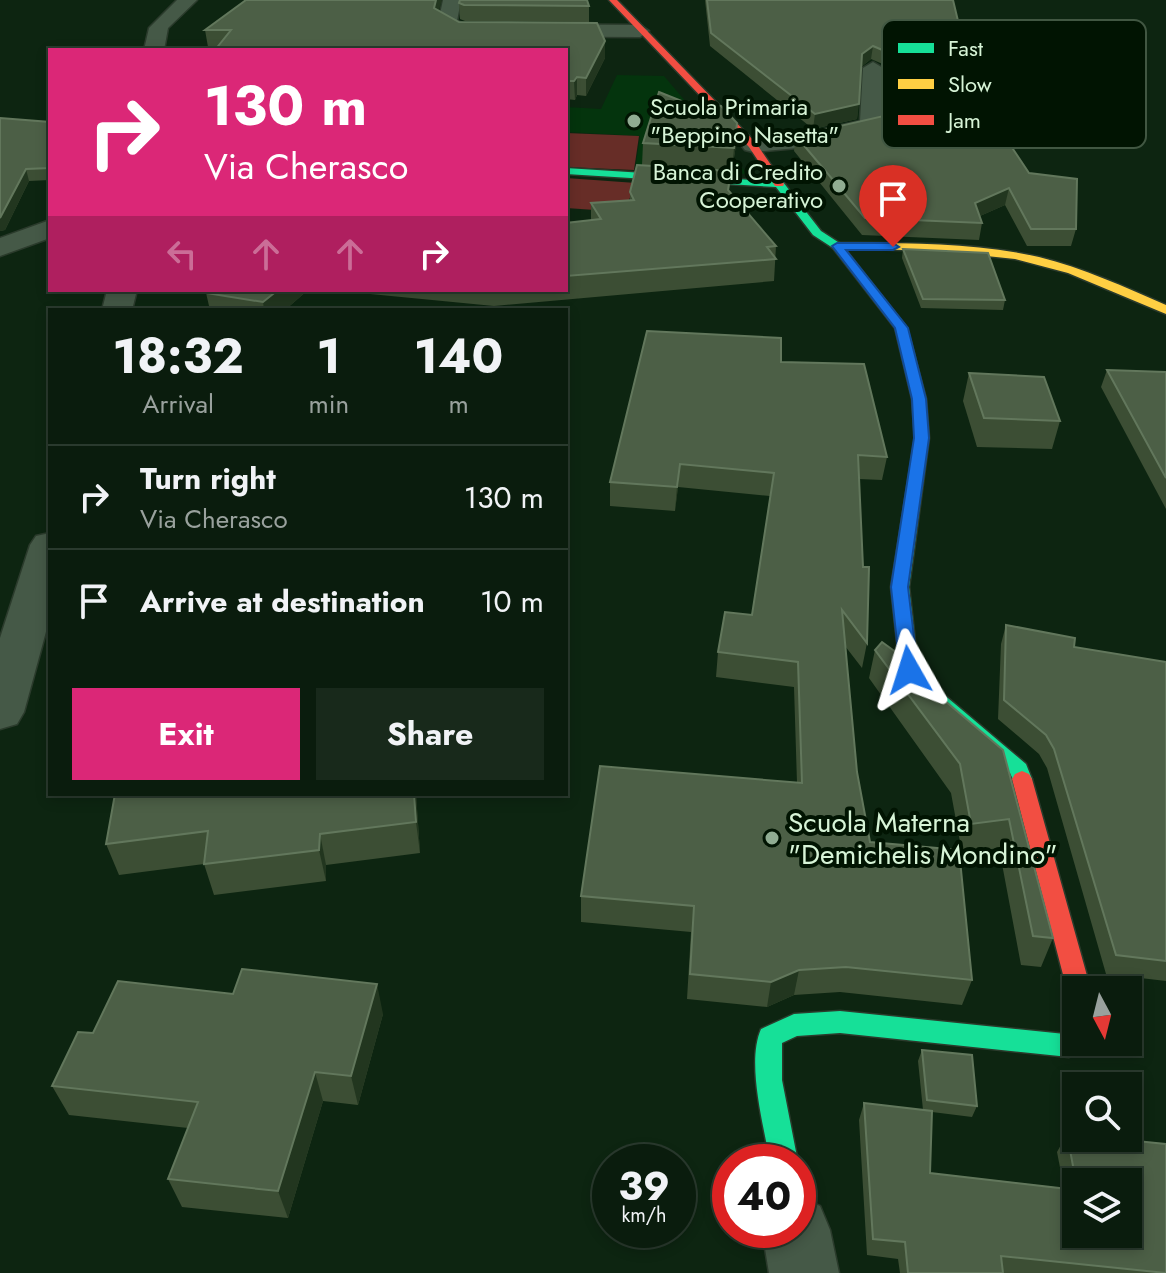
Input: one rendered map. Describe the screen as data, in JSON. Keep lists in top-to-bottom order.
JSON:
{
  "places": ["Scuola Primaria \"Beppino Nasetta\"", "Banca di Credito Cooperativo", "Scuola Materna \"Demichelis Mondino\""],
  "legend": ["Fast", "Slow", "Jam"],
  "north": "bottom",
  "page": {
    "turn": ["130 m", "Via Cherasco"],
    "eta": [
      "18:32",
      "Arrival",
      "1",
      "min",
      "140",
      "m"
    ],
    "list": [
      {
        "name": "Turn right",
        "note": "Via Cherasco",
        "value": "130 m"
      },
      {
        "name": "Arrive at destination",
        "value": "10 m"
      }
    ],
    "buttons": ["Exit", "Share"],
    "speed": "39 km/h",
    "limit": "40"
  }
}
